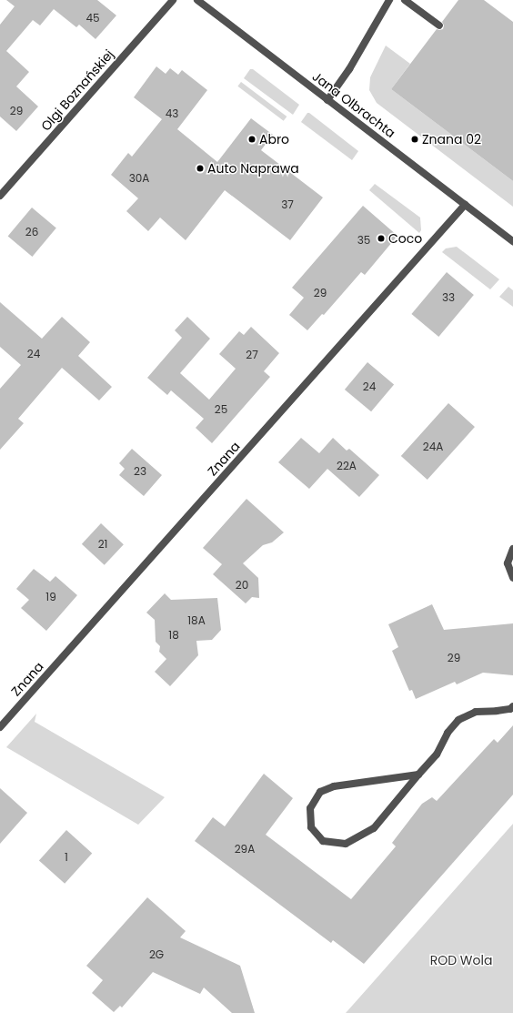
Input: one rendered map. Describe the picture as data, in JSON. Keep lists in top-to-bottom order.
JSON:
{
  "streets": {
    "street": ["Olgi Boznańskiej", "Jana Olbrachta", "Znana"]
  },
  "crossings": [
    ["Jana Olbrachta", "Znana"]
  ],
  "parks": ["ROD Wola"],
  "places": [
    "Abro",
    "Znana 02",
    "Auto Naprawa",
    "Coco"
  ],
  "house_numbers": [
    "45",
    "29",
    "43",
    "30A",
    "37",
    "26",
    "35",
    "29",
    "33",
    "24",
    "27",
    "24",
    "25",
    "24A",
    "22A",
    "23",
    "21",
    "20",
    "19",
    "18A",
    "18",
    "29",
    "29A",
    "1",
    "2G"
  ]
}
